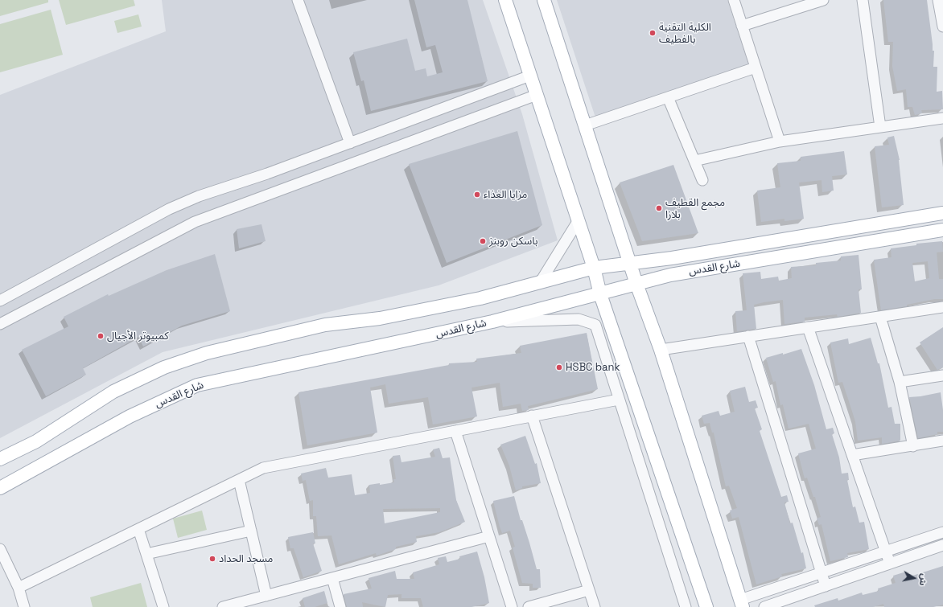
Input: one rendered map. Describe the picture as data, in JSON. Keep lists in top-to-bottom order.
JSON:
{
  "streets": {
    "main road": ["شارع القدس"]
  },
  "places": [
    "الكلية التقنية بالفطيف",
    "مزايا الغذاء",
    "مجمع القطيف بلازا",
    "باسكن روبنز",
    "كمبيوتر الأجيال",
    "HSBC bank",
    "مسجد الحداد"
  ],
  "north": "right"
}
